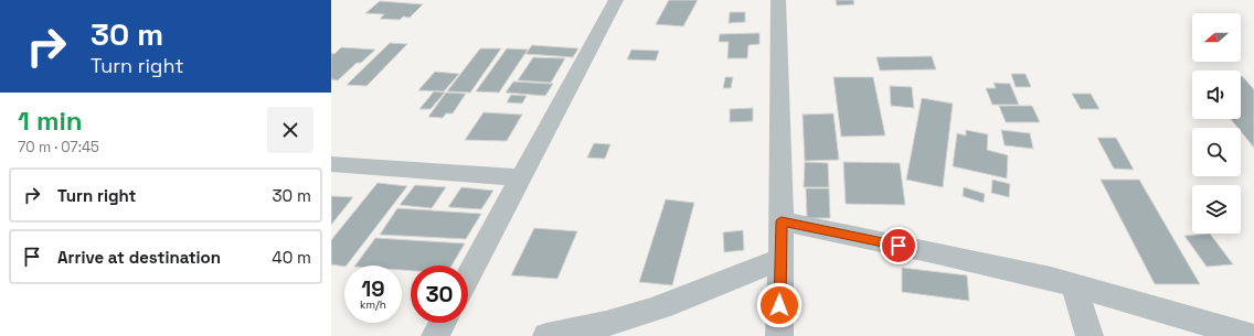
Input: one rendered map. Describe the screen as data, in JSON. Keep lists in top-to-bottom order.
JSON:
{
  "north": "left",
  "page": {
    "turn": ["30 m", "Turn right"],
    "heading": ["1 min", "70 m · 07:45"],
    "list": [
      {
        "name": "Turn right",
        "value": "30 m"
      },
      {
        "name": "Arrive at destination",
        "value": "40 m"
      }
    ],
    "speed": "19 km/h",
    "limit": "30"
  }
}
